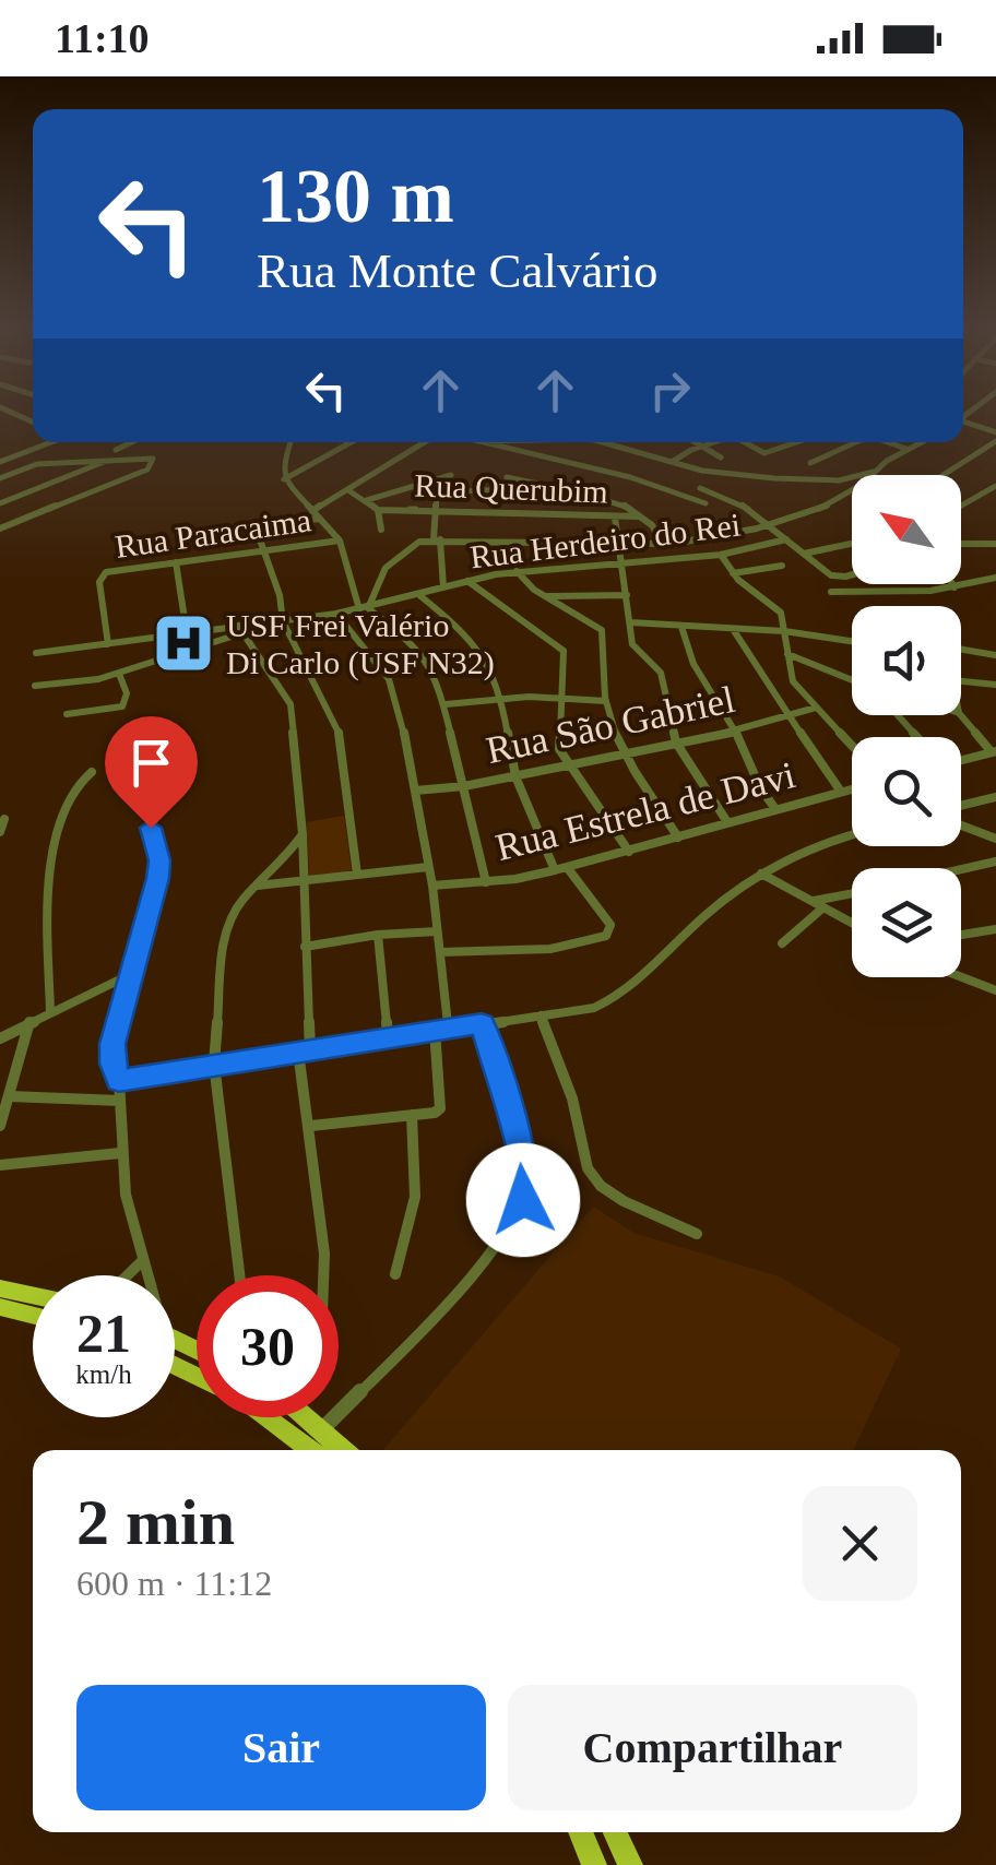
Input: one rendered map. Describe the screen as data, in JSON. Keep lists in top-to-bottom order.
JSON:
{
  "streets": {
    "street": [
      "Rua Querubim",
      "Rua Paracaima",
      "Rua Herdeiro do Rei",
      "Rua São Gabriel",
      "Rua Estrela de Davi"
    ]
  },
  "places": {
    "hospital": ["USF Frei Valério Di Carlo (USF N32)"]
  },
  "north": "top left",
  "page": {
    "status": "11:10",
    "turn": ["130 m", "Rua Monte Calvário"],
    "speed": "21 km/h",
    "limit": "30",
    "heading": ["2 min", "600 m · 11:12"],
    "buttons": ["Sair", "Compartilhar"]
  }
}
